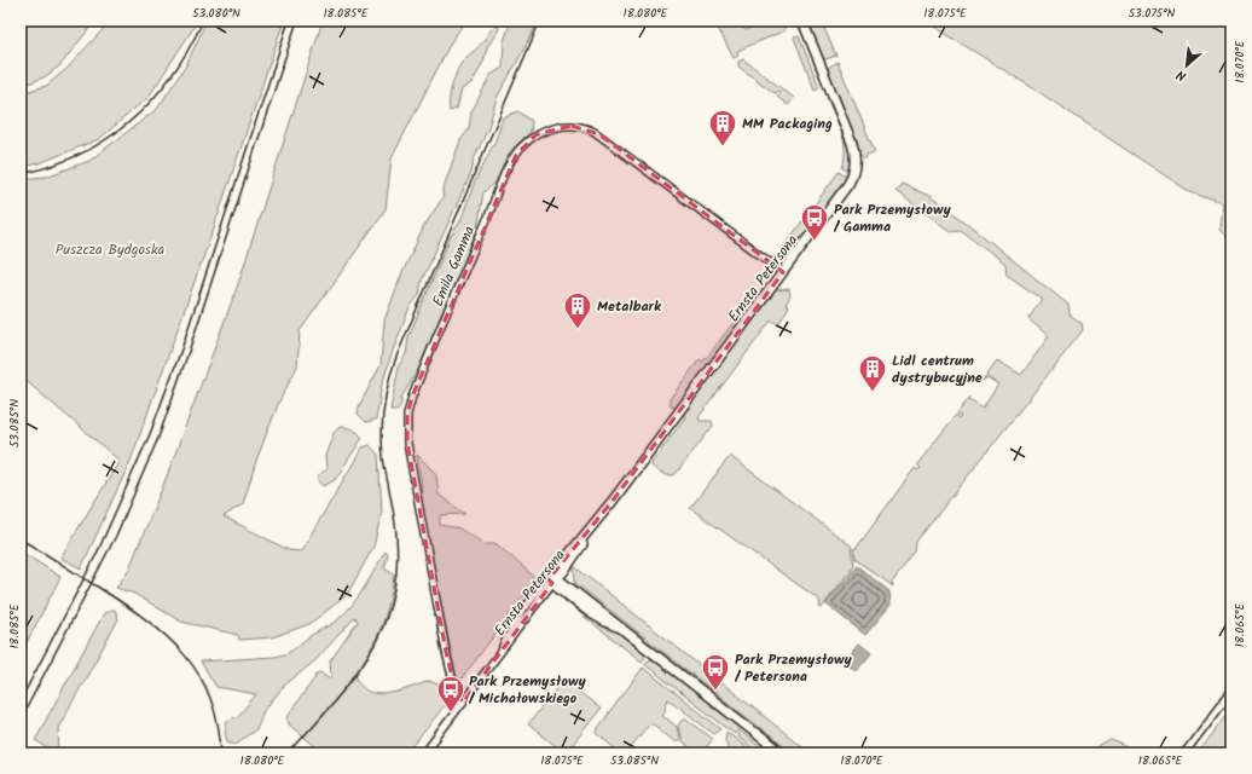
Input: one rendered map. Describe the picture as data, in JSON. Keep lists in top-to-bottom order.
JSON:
{
  "streets": {
    "street": ["Emila Gamma", "Ernsta Petersona"]
  },
  "crossings": [
    ["Emila Gamma", "Ernsta Petersona"]
  ],
  "parks": ["Puszcza Bydgoska"],
  "places": {
    "building": ["MM Packaging", "Metalbark", "Lidl centrum dystrybucyjne"],
    "bus stop": ["Park Przemysłowy / Gamma", "Park Przemysłowy / Petersona", "Park Przemysłowy / Michałowskiego"]
  },
  "north": "bottom left",
  "coordinates": [
    "53.080°N",
    "18.085°E",
    "18.080°E",
    "18.075°E",
    "53.075°N",
    "18.070°E",
    "53.085°N",
    "18.065°E"
  ]
}
